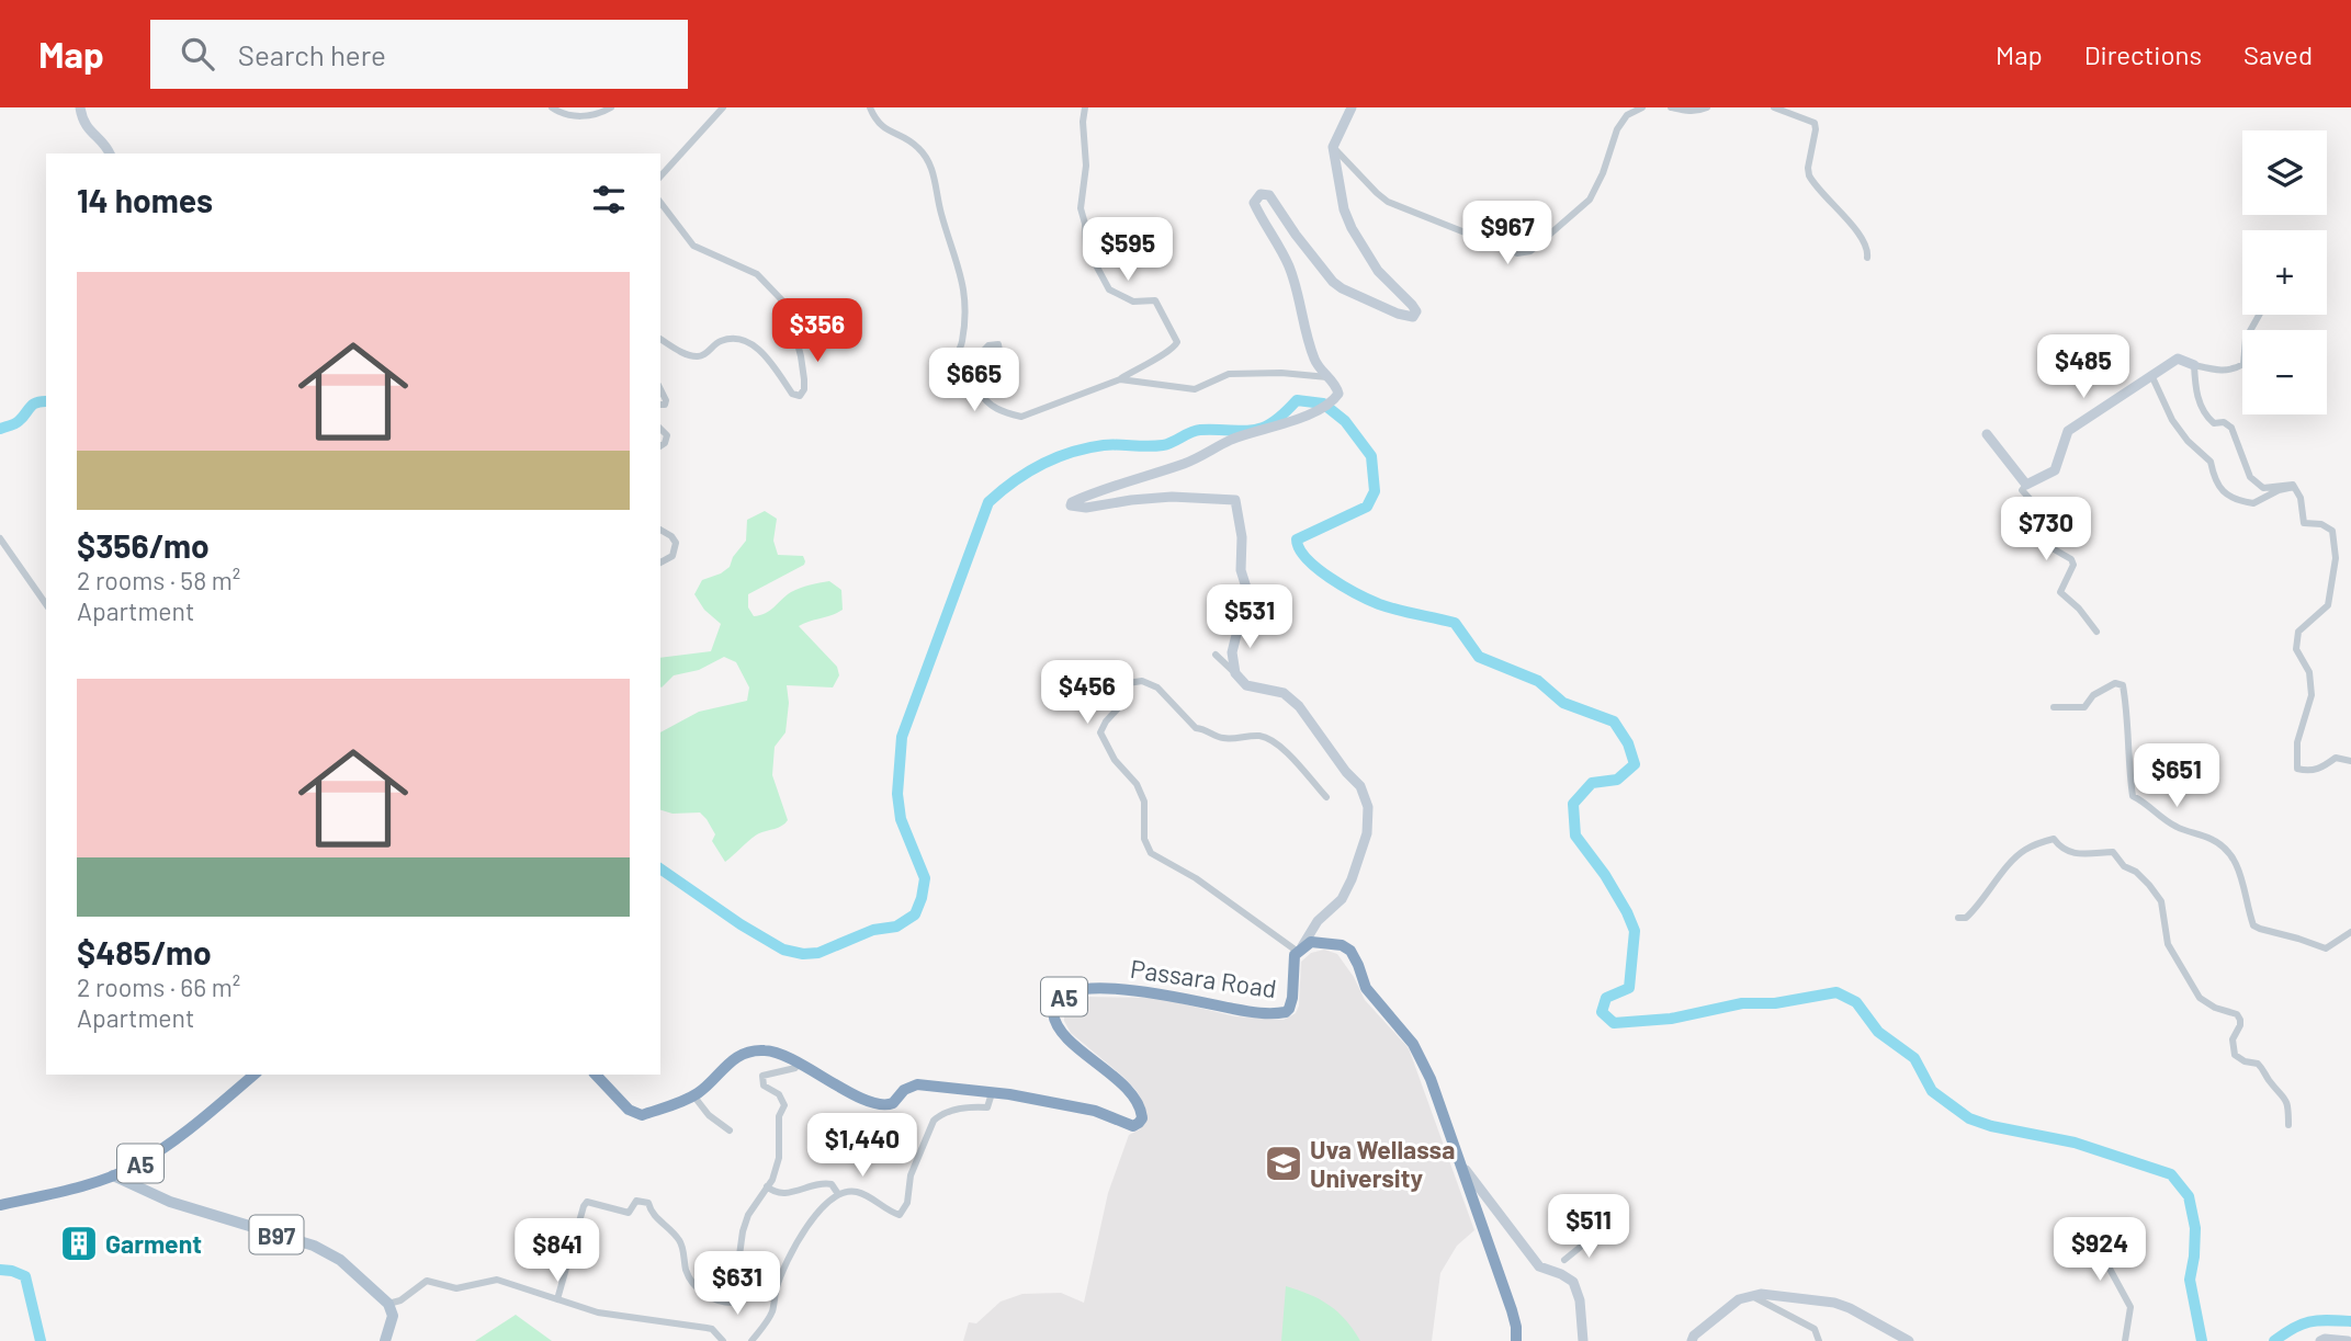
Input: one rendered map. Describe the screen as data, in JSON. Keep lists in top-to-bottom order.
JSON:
{
  "streets": {
    "highway": ["Passara Road", "A5"],
    "main road": ["B97"]
  },
  "crossings": [
    ["A5", "B97"]
  ],
  "places": {
    "school or university": ["Uva Wellassa University"],
    "building": ["Garment"]
  },
  "page": {
    "header": "Map",
    "search": "Search here",
    "nav": ["Map", "Directions", "Saved"],
    "map_buttons": ["+", "−"],
    "heading": "14 homes",
    "price": [
      "$967",
      "$595",
      "$356",
      "$485",
      "$665",
      "$730",
      "$531",
      "$456",
      "$651",
      "$1,440",
      "$511",
      "$924",
      "$841",
      "$631"
    ],
    "list": [
      {
        "name": "$356/mo",
        "note": "2 rooms · 58 m² · Apartment"
      },
      {
        "name": "$485/mo",
        "note": "2 rooms · 66 m² · Apartment"
      }
    ]
  }
}
